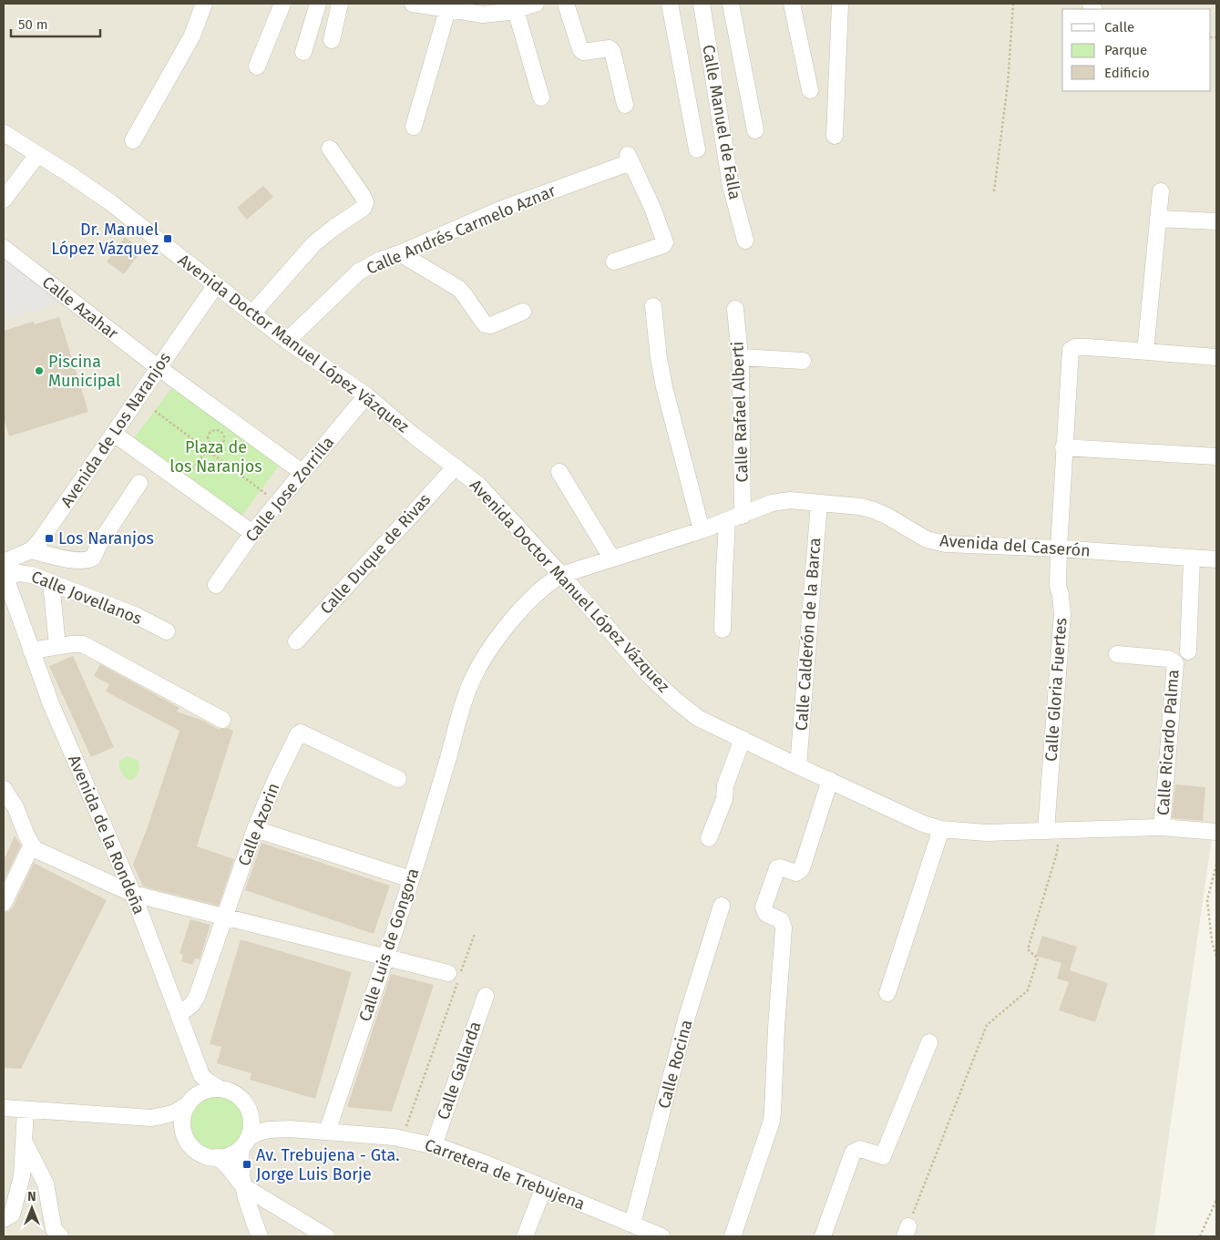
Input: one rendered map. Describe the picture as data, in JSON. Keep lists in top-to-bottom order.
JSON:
{
  "streets": {
    "street": [
      "Calle Manuel de Falla",
      "Calle Andrés Carmelo Aznar",
      "Calle Azahar",
      "Avenida Doctor Manuel López Vázquez",
      "Calle Rafael Alberti",
      "Avenida de Los Naranjos",
      "Calle Jose Zorrilla",
      "Avenida del Caserón",
      "Calle Duque de Rivas",
      "Calle Jovellanos",
      "Calle Calderón de la Barca",
      "Calle Gloria Fuertes",
      "Calle Ricardo Palma",
      "Calle Azorin",
      "Avenida de la Rondeña",
      "Calle Luis de Gongora",
      "Calle Rocina",
      "Calle Gallarda",
      "Carretera de Trebujena"
    ]
  },
  "crossings": [
    ["Calle Andrés Carmelo Aznar", "Avenida Doctor Manuel López Vázquez"],
    ["Calle Azahar", "Avenida de Los Naranjos"],
    ["Calle Azahar", "Calle Jose Zorrilla"],
    ["Avenida Doctor Manuel López Vázquez", "Avenida de Los Naranjos"],
    ["Avenida Doctor Manuel López Vázquez", "Calle Jose Zorrilla"],
    ["Avenida Doctor Manuel López Vázquez", "Avenida del Caserón"],
    ["Avenida Doctor Manuel López Vázquez", "Calle Duque de Rivas"],
    ["Avenida Doctor Manuel López Vázquez", "Calle Calderón de la Barca"],
    ["Avenida Doctor Manuel López Vázquez", "Calle Gloria Fuertes"],
    ["Avenida Doctor Manuel López Vázquez", "Calle Ricardo Palma"],
    ["Avenida Doctor Manuel López Vázquez", "Calle Luis de Gongora"],
    ["Calle Rafael Alberti", "Avenida del Caserón"],
    ["Avenida del Caserón", "Calle Calderón de la Barca"],
    ["Avenida del Caserón", "Calle Gloria Fuertes"],
    ["Avenida del Caserón", "Calle Luis de Gongora"],
    ["Calle Jovellanos", "Avenida de la Rondeña"],
    ["Calle Azorin", "Avenida de la Rondeña"],
    ["Avenida de la Rondeña", "Carretera de Trebujena"],
    ["Calle Luis de Gongora", "Carretera de Trebujena"],
    ["Calle Rocina", "Carretera de Trebujena"],
    ["Calle Gallarda", "Carretera de Trebujena"]
  ],
  "parks": ["Plaza de los Naranjos"],
  "places": {
    "transit": ["Dr. Manuel López Vázquez", "Los Naranjos", "Av. Trebujena - Gta. Jorge Luis Borje"],
    "other": ["Piscina Municipal"]
  },
  "legend": ["Calle", "Parque", "Edificio"],
  "scale_bar": "50 m",
  "north": "top"
}
